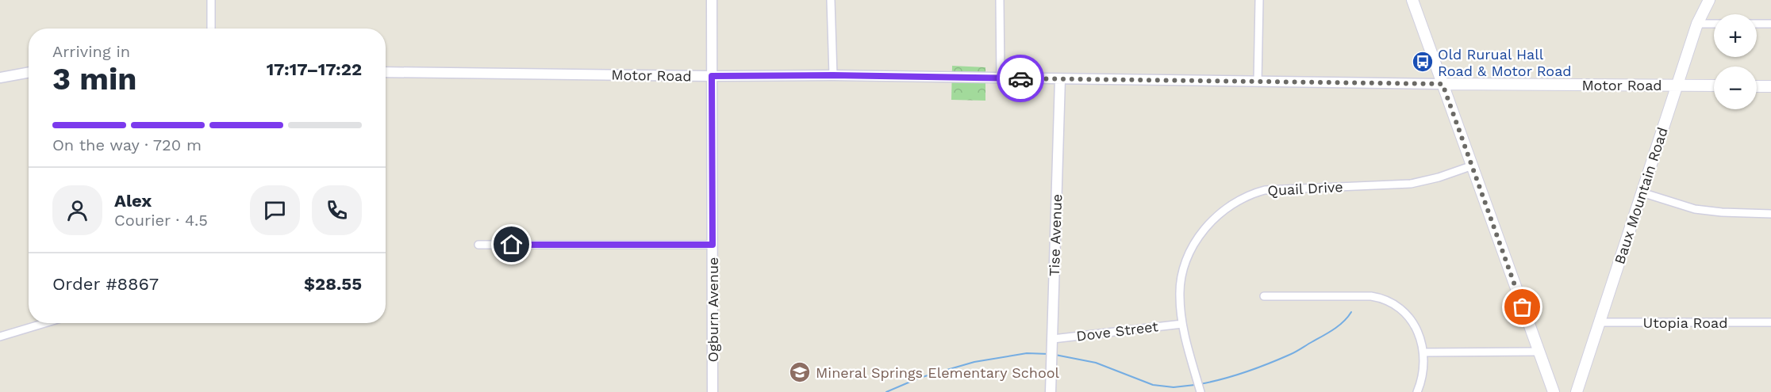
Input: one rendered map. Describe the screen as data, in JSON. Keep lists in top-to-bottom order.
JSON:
{
  "streets": {
    "main road": ["Motor Road", "Baux Mountain Road"],
    "street": [
      "Quail Drive",
      "Tise Avenue",
      "Ogburn Avenue",
      "Utopia Road",
      "Dove Street"
    ]
  },
  "crossings": [
    ["Motor Road", "Baux Mountain Road"],
    ["Motor Road", "Tise Avenue"],
    ["Motor Road", "Ogburn Avenue"],
    ["Quail Drive", "Dove Street"],
    ["Baux Mountain Road", "Utopia Road"],
    ["Tise Avenue", "Dove Street"]
  ],
  "places": {
    "bus stop": ["Old Rurual Hall Road & Motor Road"],
    "school or university": ["Mineral Springs Elementary School"]
  },
  "page": {
    "map_buttons": ["+", "−"],
    "heading": ["3 min", "Arriving in", "17:17–17:22"],
    "panel": [
      "Alex",
      "Courier · 4.5",
      "Order #8867",
      "$28.55"
    ],
    "bar": "On the way · 720 m"
  }
}
